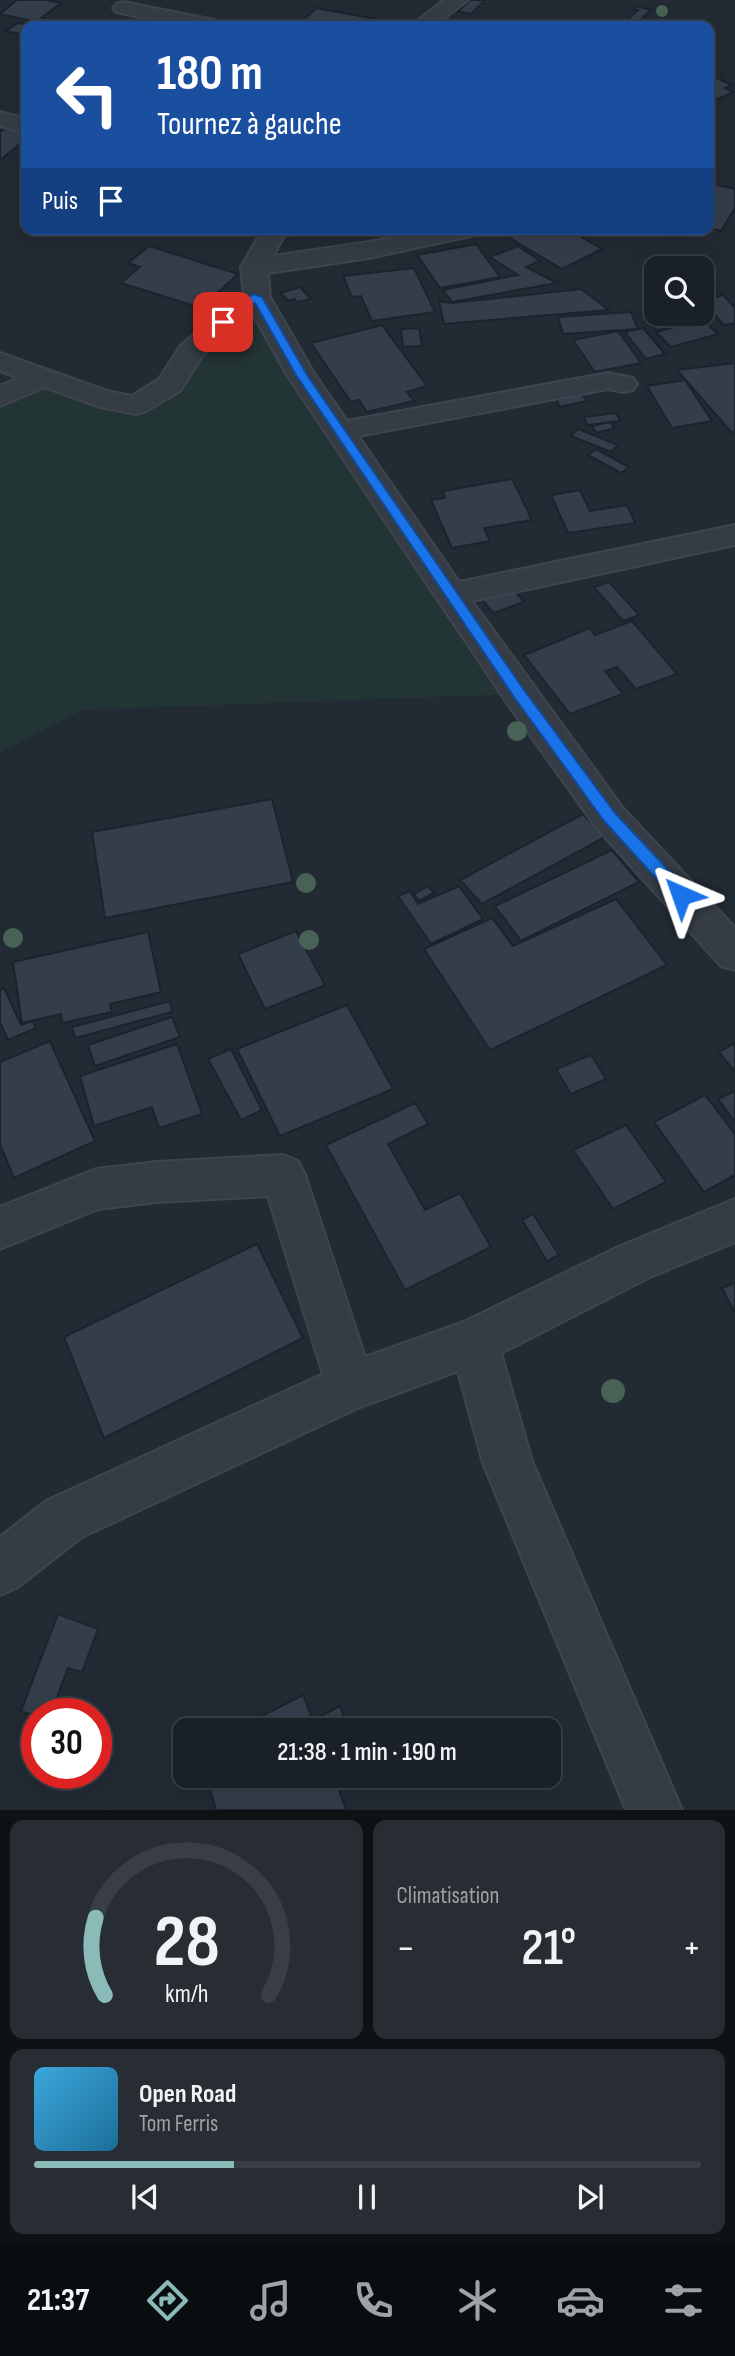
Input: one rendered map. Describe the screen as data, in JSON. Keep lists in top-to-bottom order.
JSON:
{
  "page": {
    "turn": ["180 m", "Tournez à gauche"],
    "then": "Puis",
    "limit": "30",
    "trip": "21:38 · 1 min · 190 m",
    "tile": "Climatisation",
    "heat": ["−", "21°", "+"],
    "song": ["Open Road", "Tom Ferris"],
    "tabs": "21:37",
    "gauge": ["28", "km/h"]
  }
}
